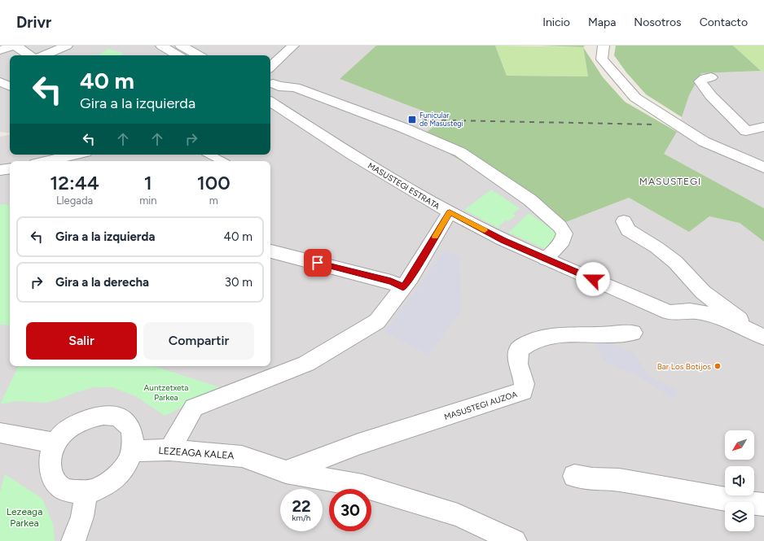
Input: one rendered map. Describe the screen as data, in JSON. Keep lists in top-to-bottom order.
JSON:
{
  "streets": {
    "street": ["MASUSTEGI ESTRATA", "MASUSTEGI AUZOA", "LEZEAGA KALEA"]
  },
  "crossings": [
    ["MASUSTEGI AUZOA", "LEZEAGA KALEA"]
  ],
  "districts": ["MASUSTEGI"],
  "parks": ["Auntzetxeta Parkea", "Lezeaga Parkea"],
  "places": {
    "transit": ["Funicular de Masustegi"],
    "other": ["Bar Los Botijos"]
  },
  "north": "bottom left",
  "page": {
    "header": "Drivr",
    "nav": [
      "Inicio",
      "Mapa",
      "Nosotros",
      "Contacto"
    ],
    "turn": ["40 m", "Gira a la izquierda"],
    "eta": [
      "12:44",
      "Llegada",
      "1",
      "min",
      "100",
      "m"
    ],
    "list": [
      {
        "name": "Gira a la izquierda",
        "value": "40 m"
      },
      {
        "name": "Gira a la derecha",
        "value": "30 m"
      }
    ],
    "buttons": ["Salir", "Compartir"],
    "speed": "22 km/h",
    "limit": "30"
  }
}
